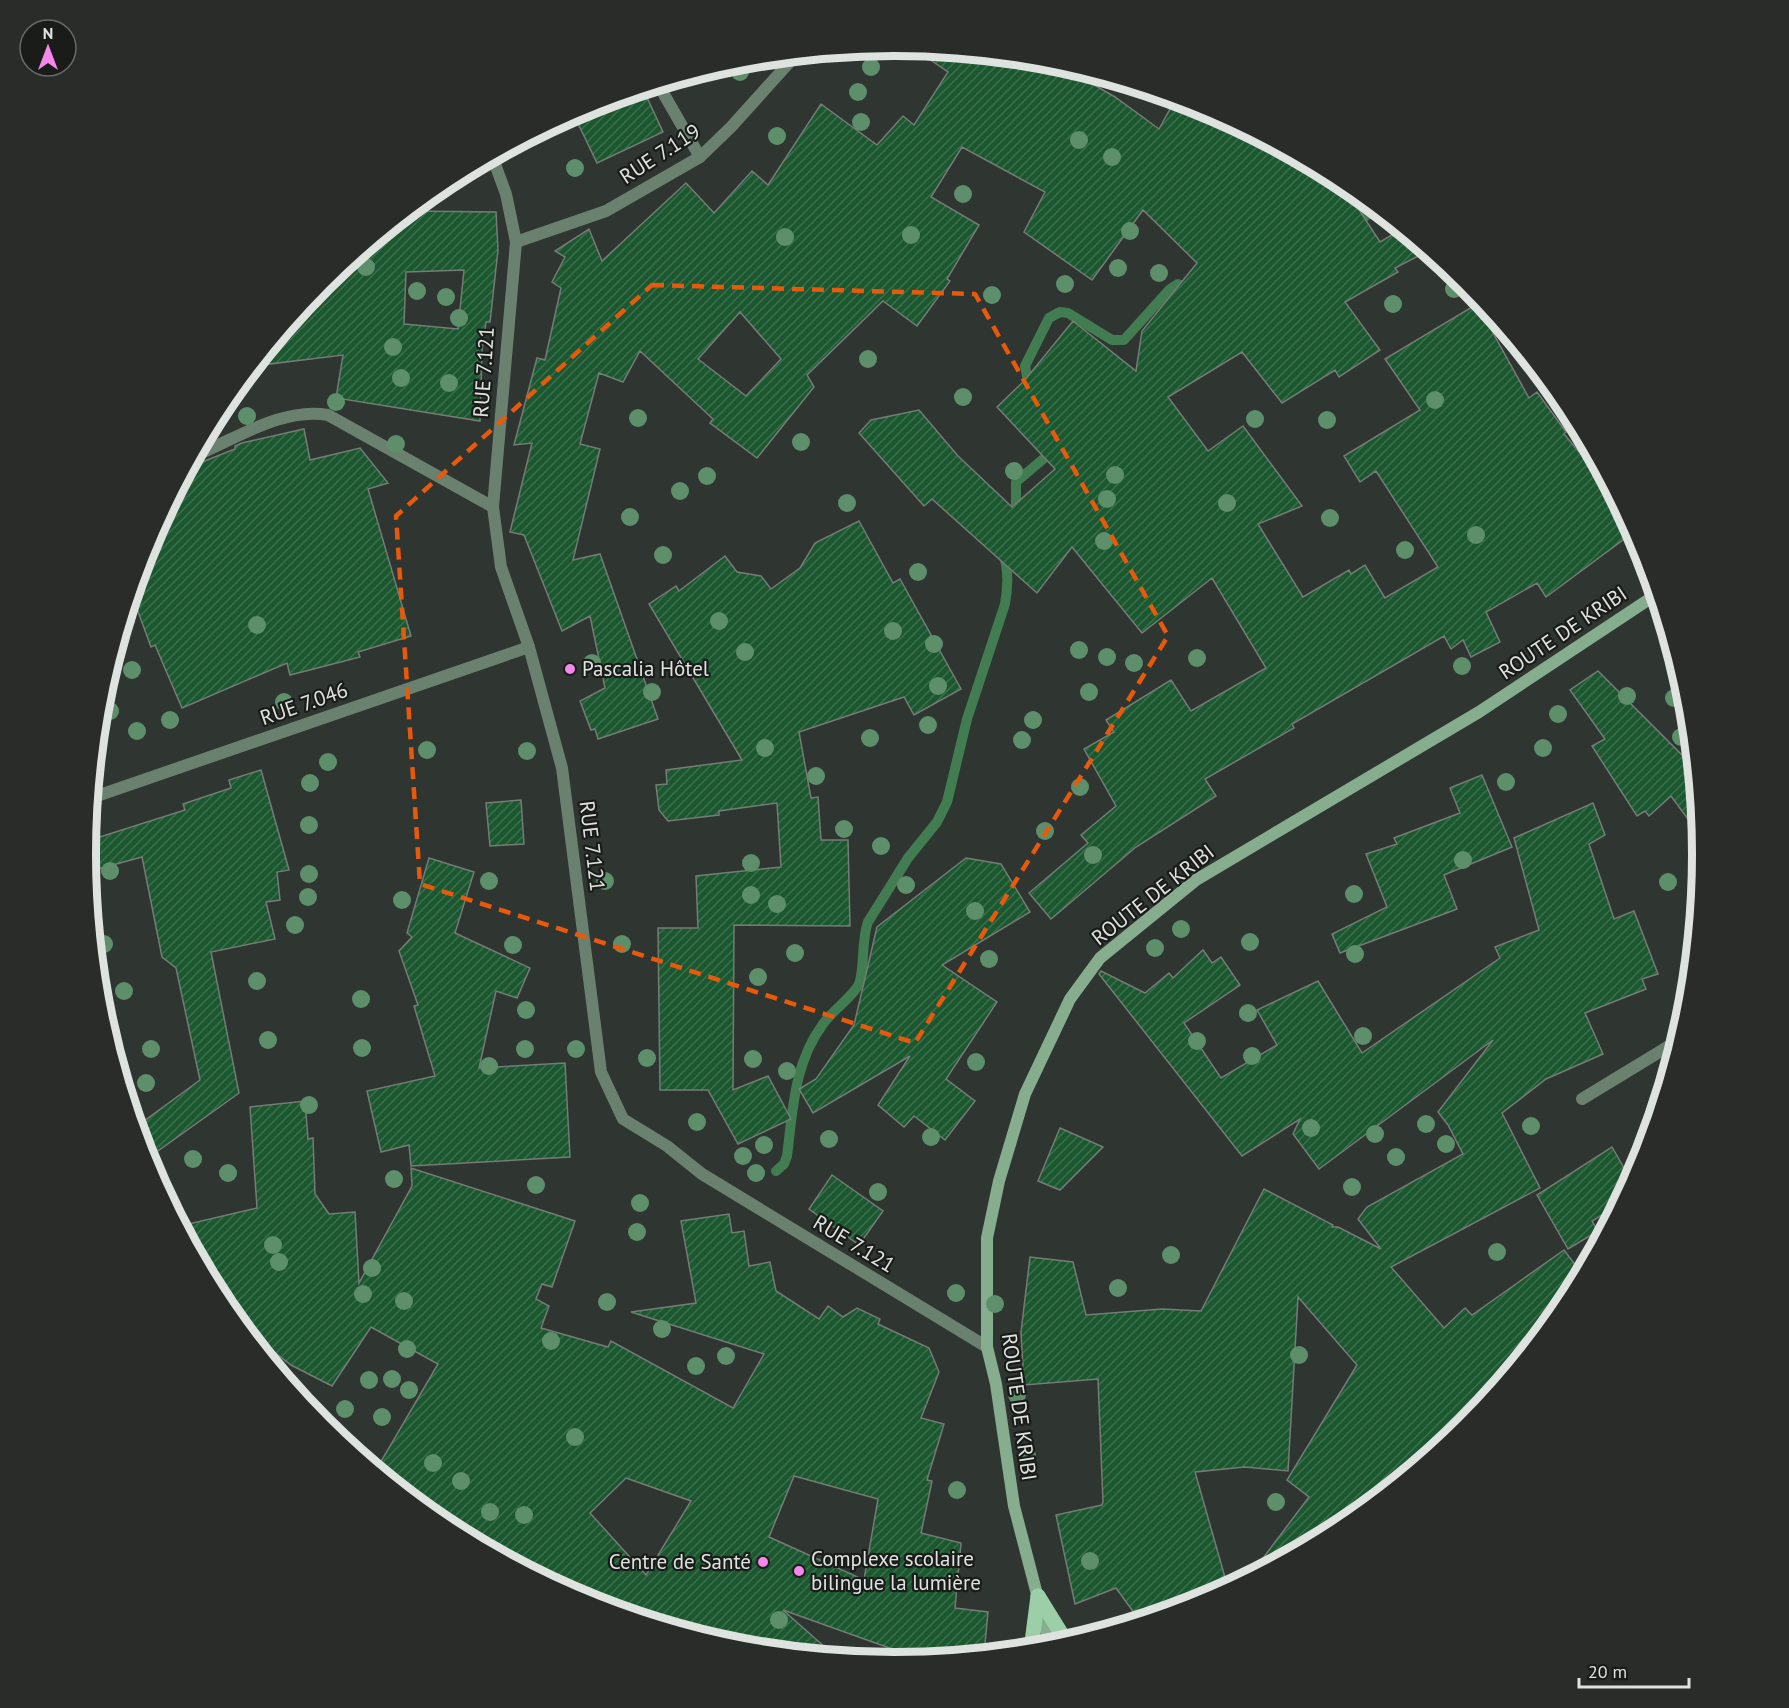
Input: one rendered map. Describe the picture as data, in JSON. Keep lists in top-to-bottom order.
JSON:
{
  "streets": {
    "main road": ["ROUTE DE KRIBI"],
    "street": ["RUE 7.119", "RUE 7.121", "RUE 7.046"]
  },
  "crossings": [
    ["RUE 7.119", "RUE 7.121"],
    ["RUE 7.121", "ROUTE DE KRIBI"],
    ["RUE 7.121", "RUE 7.046"]
  ],
  "places": ["Pascalia Hôtel", "Centre de Santé", "Complexe scolaire bilingue la lumière"],
  "scale_bar": "20 m",
  "north": "top"
}
